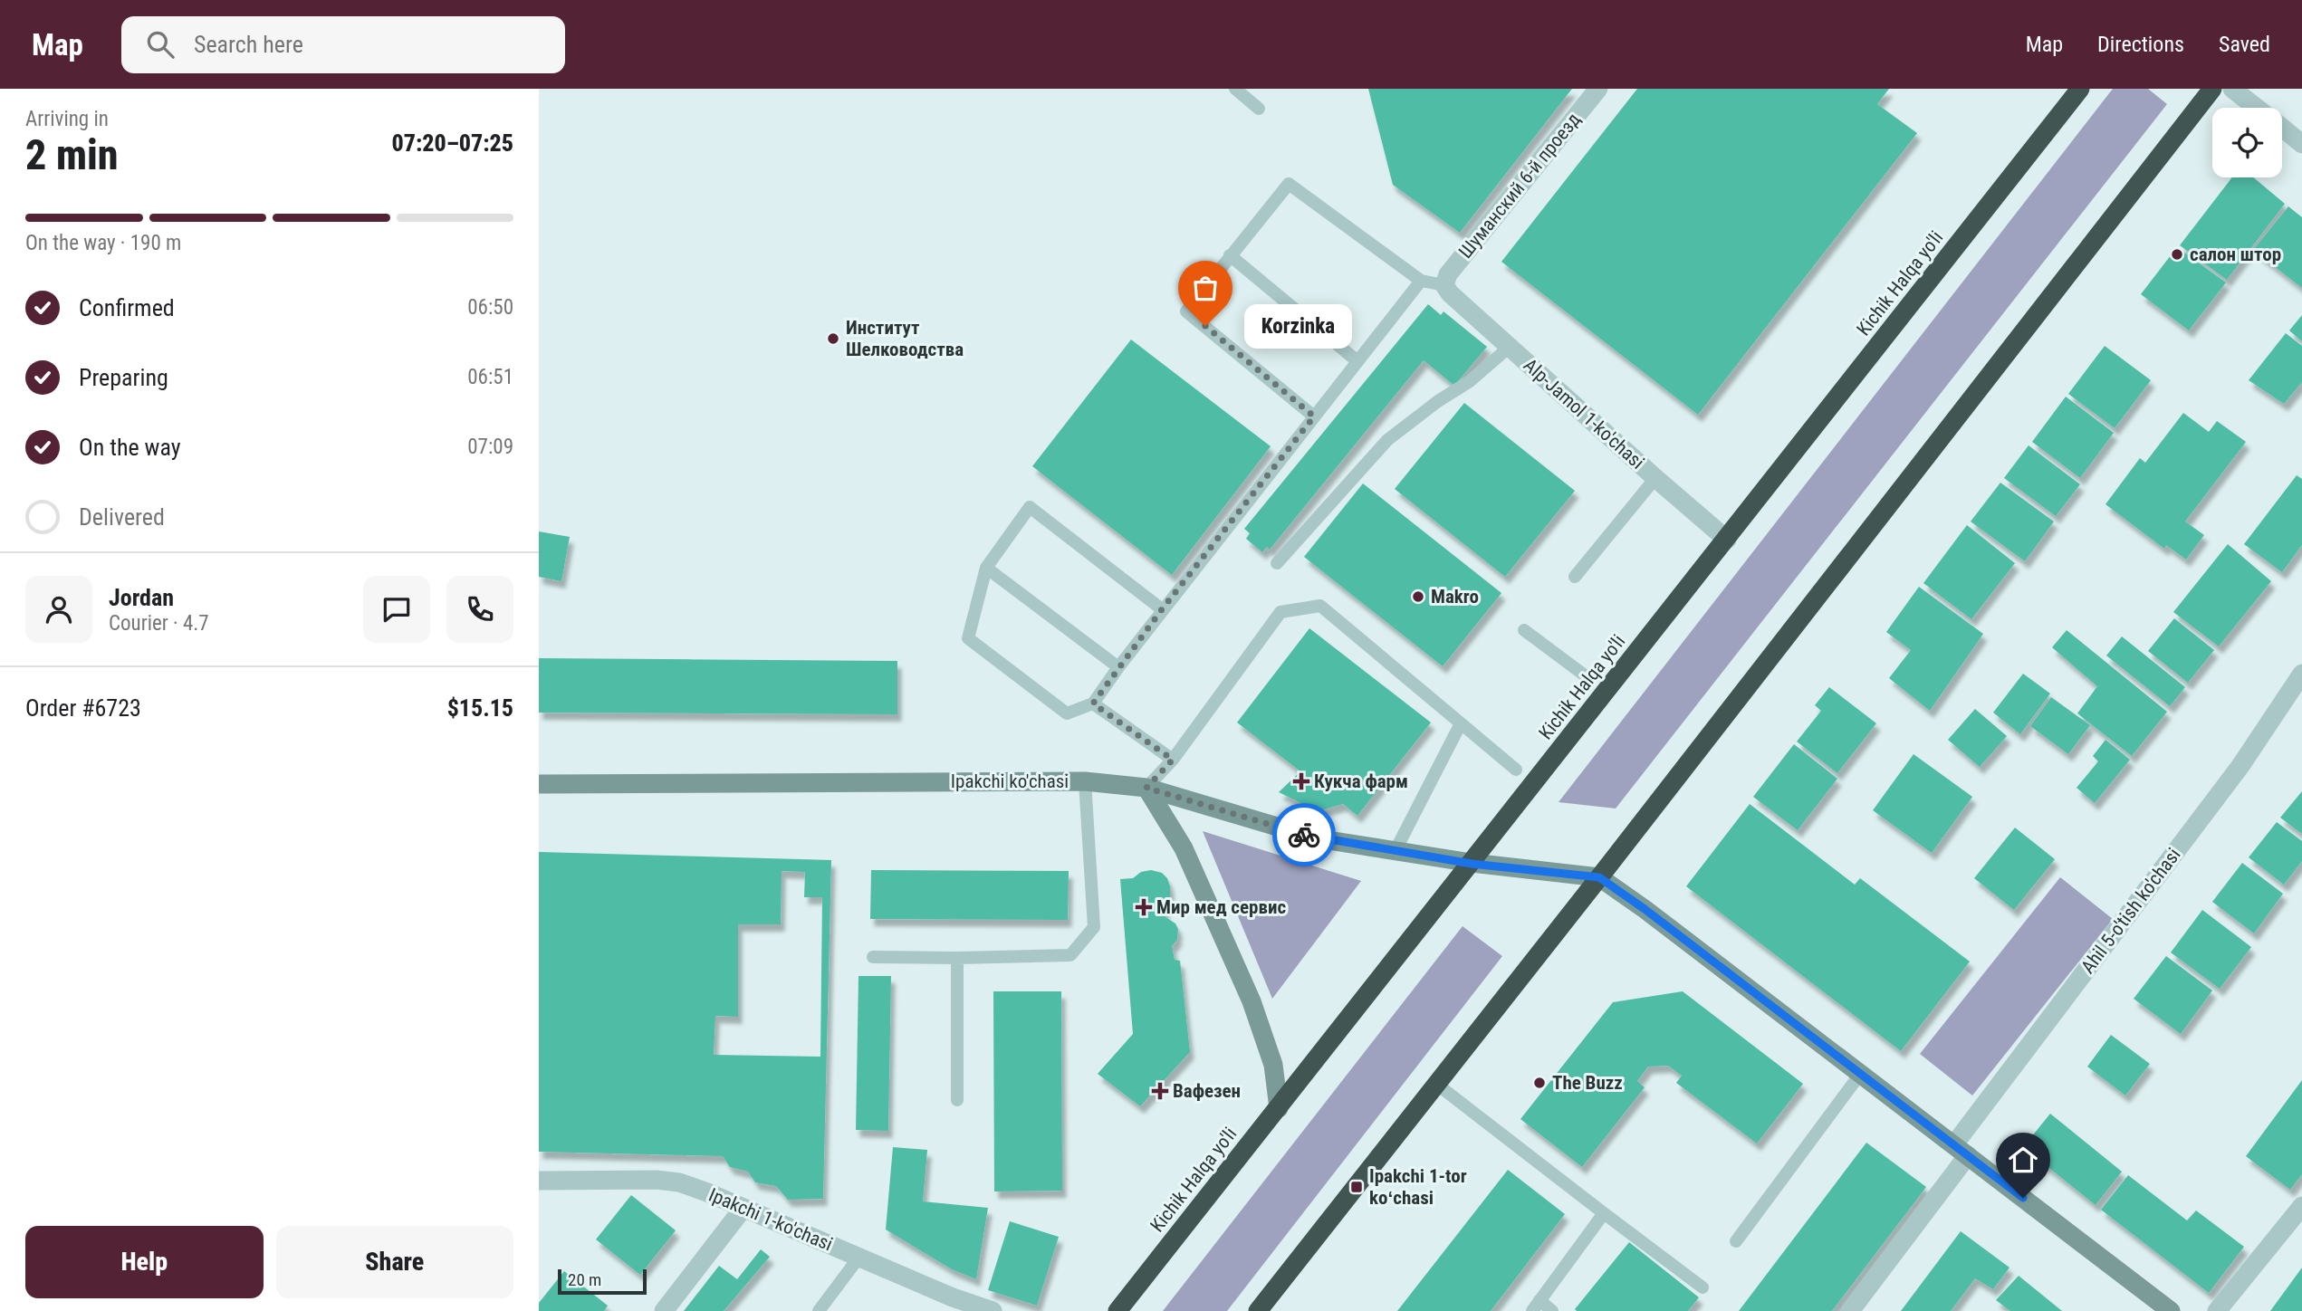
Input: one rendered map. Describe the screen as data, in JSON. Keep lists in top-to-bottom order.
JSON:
{
  "streets": {
    "highway": ["Kichik Halqa yo'li"],
    "main road": ["Ipakchi ko'chasi"],
    "street": [
      "Шуманский 6-й проезд",
      "Alp-Jamol 1-ko'chasi",
      "Ahil 5-o'tish ko'chasi",
      "Ipakchi 1-ko'chasi"
    ]
  },
  "crossings": [
    ["Шуманский 6-й проезд", "Alp-Jamol 1-ko'chasi"],
    ["Kichik Halqa yo'li", "Alp-Jamol 1-ko'chasi"],
    ["Kichik Halqa yo'li", "Ipakchi ko'chasi"]
  ],
  "places": {
    "other": [
      "салон штор",
      "Korzinka",
      "Институт Шелководства",
      "Makro",
      "The Buzz"
    ],
    "health": ["Кукча фарм", "Мир мед сервис", "Вафезен"],
    "transit": ["Ipakchi 1-tor koʻchasi"]
  },
  "scale_bar": "20 m",
  "page": {
    "header": "Map",
    "search": "Search here",
    "nav": ["Map", "Directions", "Saved"],
    "heading": ["2 min", "Arriving in", "07:20–07:25"],
    "panel": [
      "Jordan",
      "Courier · 4.7",
      "Order #6723",
      "$15.15"
    ],
    "bar": "On the way · 190 m",
    "list": [
      ["Confirmed", "06:50"],
      ["Preparing", "06:51"],
      ["On the way", "07:09"],
      "Delivered"
    ],
    "bubble": "Korzinka",
    "buttons": ["Help", "Share"],
    "scale": "20 m"
  }
}
